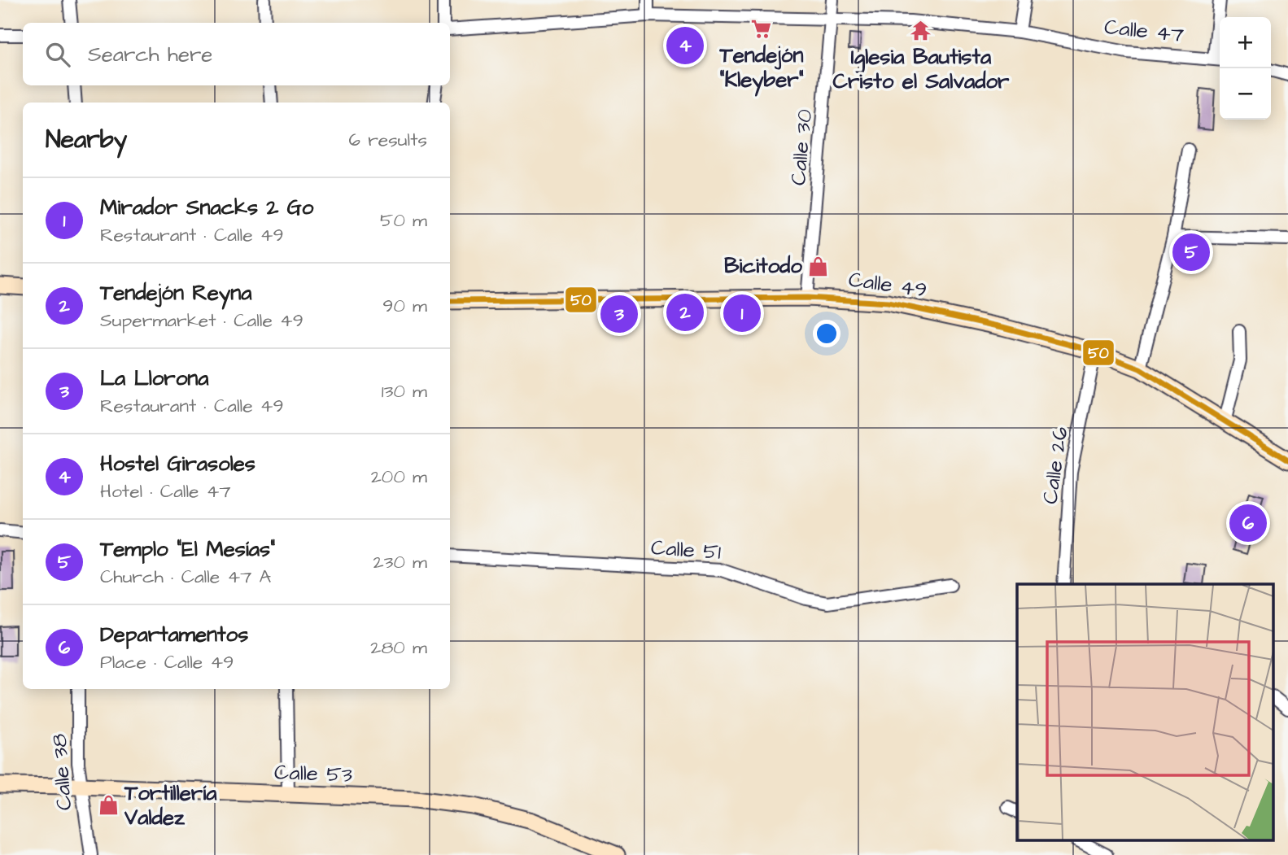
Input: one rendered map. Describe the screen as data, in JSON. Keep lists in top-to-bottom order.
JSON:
{
  "streets": {
    "street": [
      "Calle 47",
      "Calle 30",
      "Calle 49",
      "Calle 26",
      "Calle 51",
      "Calle 38",
      "Calle 53"
    ]
  },
  "crossings": [
    ["Calle 47", "Calle 30"],
    ["Calle 30", "Calle 49"],
    ["Calle 49", "Calle 26"],
    ["Calle 38", "Calle 53"]
  ],
  "places": {
    "supermarket": ["Tendejón \"Kleyber\""],
    "temple": ["Iglesia Bautista Cristo el Salvador"],
    "shop": ["Bicitodo", "Tortillería Valdez"]
  },
  "lines": ["transit line 50"],
  "page": {
    "map_buttons": ["+", "−"],
    "search": "Search here",
    "pins": [
      "4",
      "5",
      "2",
      "1",
      "3",
      "6"
    ],
    "heading": ["Nearby", "6 results"],
    "list": [
      {
        "mark": "1",
        "name": "Mirador Snacks 2 Go",
        "note": "Restaurant · Calle 49",
        "value": "50 m"
      },
      {
        "mark": "2",
        "name": "Tendejón Reyna",
        "note": "Supermarket · Calle 49",
        "value": "90 m"
      },
      {
        "mark": "3",
        "name": "La Llorona",
        "note": "Restaurant · Calle 49",
        "value": "130 m"
      },
      {
        "mark": "4",
        "name": "Hostel Girasoles",
        "note": "Hotel · Calle 47",
        "value": "200 m"
      },
      {
        "mark": "5",
        "name": "Templo \"El Mesías\"",
        "note": "Church · Calle 47 A",
        "value": "230 m"
      },
      {
        "mark": "6",
        "name": "Departamentos",
        "note": "Place · Calle 49",
        "value": "280 m"
      }
    ]
  }
}
